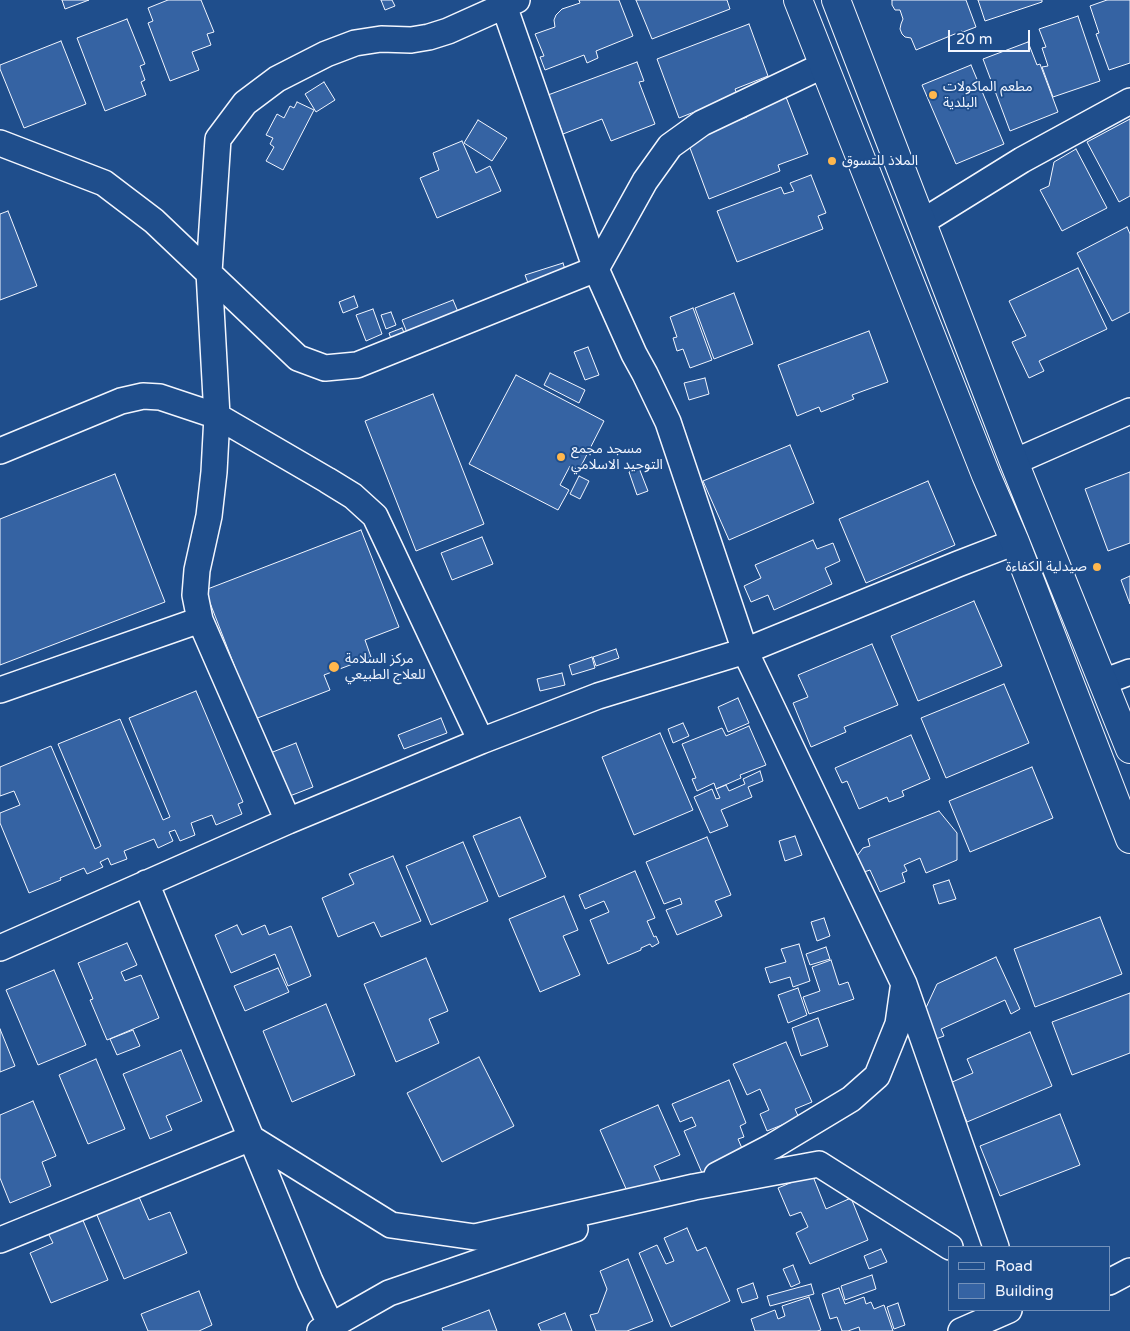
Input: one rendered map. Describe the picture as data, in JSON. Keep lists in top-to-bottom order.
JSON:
{
  "places": [
    "مطعم الماكولات البلدية",
    "الملاذ للتسوق",
    "مسجد مجمع التوحيد الاسلامي",
    "صيدلية الكفاءة",
    "مركز السلامة للعلاج الطبيعي"
  ],
  "legend": ["Road", "Building"],
  "scale_bar": "20 m"
}
